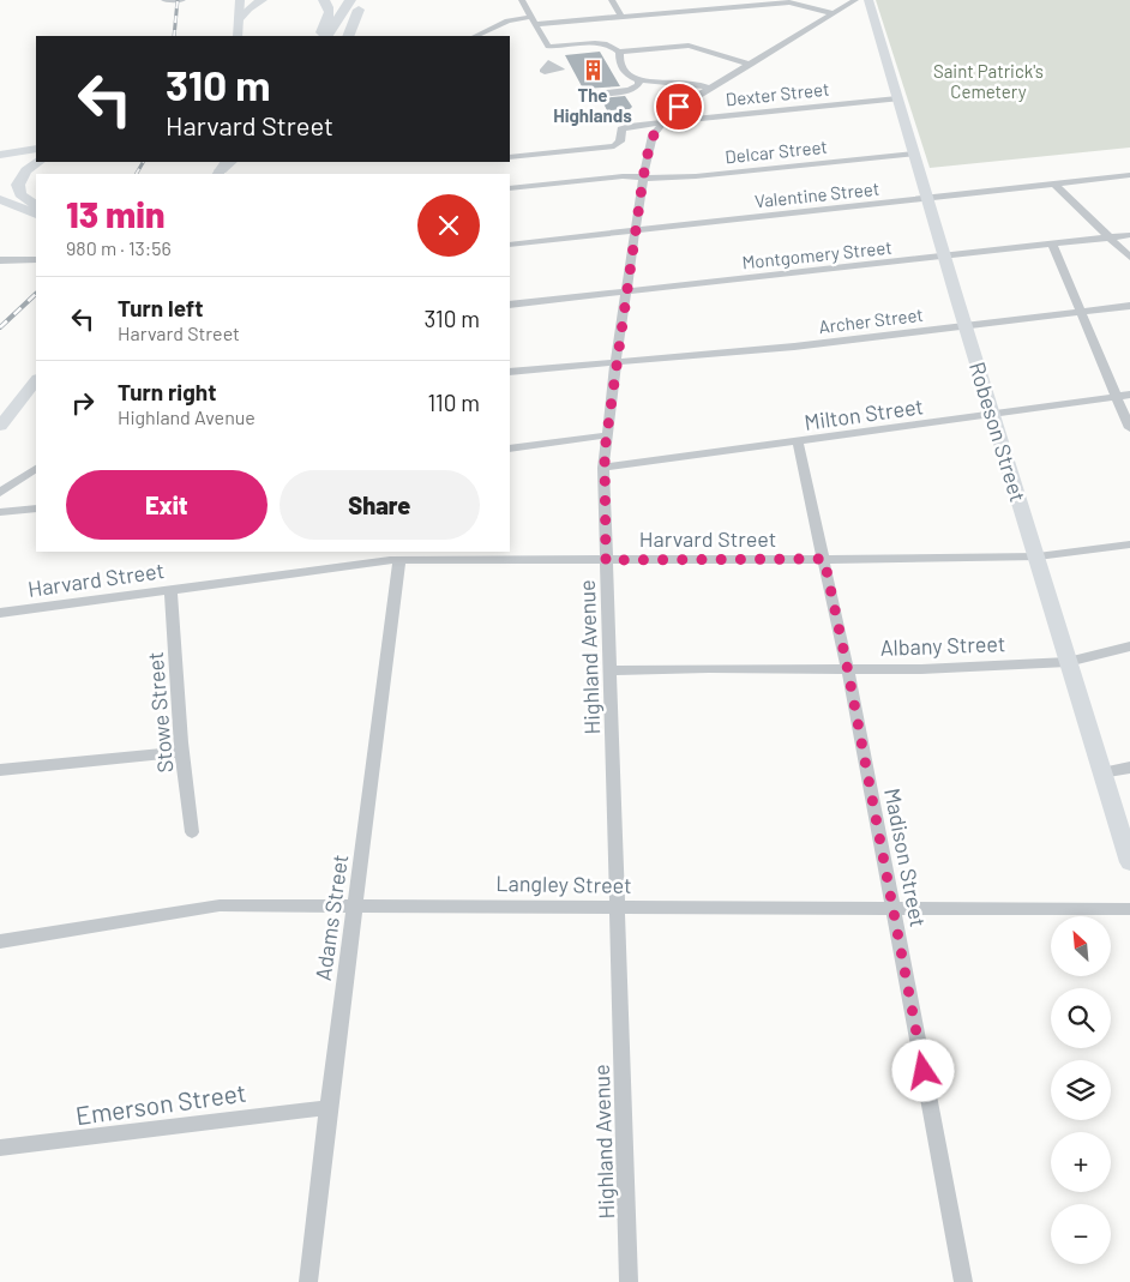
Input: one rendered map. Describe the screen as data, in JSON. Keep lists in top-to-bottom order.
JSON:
{
  "streets": {
    "main road": ["Robeson Street"],
    "street": [
      "Dexter Street",
      "Delcar Street",
      "Valentine Street",
      "Montgomery Street",
      "Archer Street",
      "Milton Street",
      "Harvard Street",
      "Albany Street",
      "Highland Avenue",
      "Stowe Street",
      "Madison Street",
      "Langley Street",
      "Adams Street",
      "Emerson Street"
    ]
  },
  "crossings": [
    ["Dexter Street", "Robeson Street"],
    ["Dexter Street", "Highland Avenue"],
    ["Delcar Street", "Robeson Street"],
    ["Delcar Street", "Highland Avenue"],
    ["Valentine Street", "Robeson Street"],
    ["Valentine Street", "Highland Avenue"],
    ["Montgomery Street", "Robeson Street"],
    ["Montgomery Street", "Highland Avenue"],
    ["Archer Street", "Robeson Street"],
    ["Archer Street", "Highland Avenue"],
    ["Milton Street", "Robeson Street"],
    ["Milton Street", "Highland Avenue"],
    ["Milton Street", "Madison Street"],
    ["Robeson Street", "Harvard Street"],
    ["Robeson Street", "Albany Street"],
    ["Harvard Street", "Highland Avenue"],
    ["Harvard Street", "Stowe Street"],
    ["Harvard Street", "Madison Street"],
    ["Harvard Street", "Adams Street"],
    ["Albany Street", "Highland Avenue"],
    ["Albany Street", "Madison Street"],
    ["Highland Avenue", "Langley Street"],
    ["Madison Street", "Langley Street"],
    ["Langley Street", "Adams Street"],
    ["Adams Street", "Emerson Street"]
  ],
  "parks": ["Saint Patrick's Cemetery"],
  "places": {
    "building": ["The Highlands"]
  },
  "north": "top left",
  "page": {
    "turn": ["310 m", "Harvard Street"],
    "heading": ["13 min", "980 m · 13:56"],
    "list": [
      {
        "name": "Turn left",
        "note": "Harvard Street",
        "value": "310 m"
      },
      {
        "name": "Turn right",
        "note": "Highland Avenue",
        "value": "110 m"
      }
    ],
    "buttons": ["Exit", "Share"],
    "map_buttons": ["+", "−"]
  }
}
